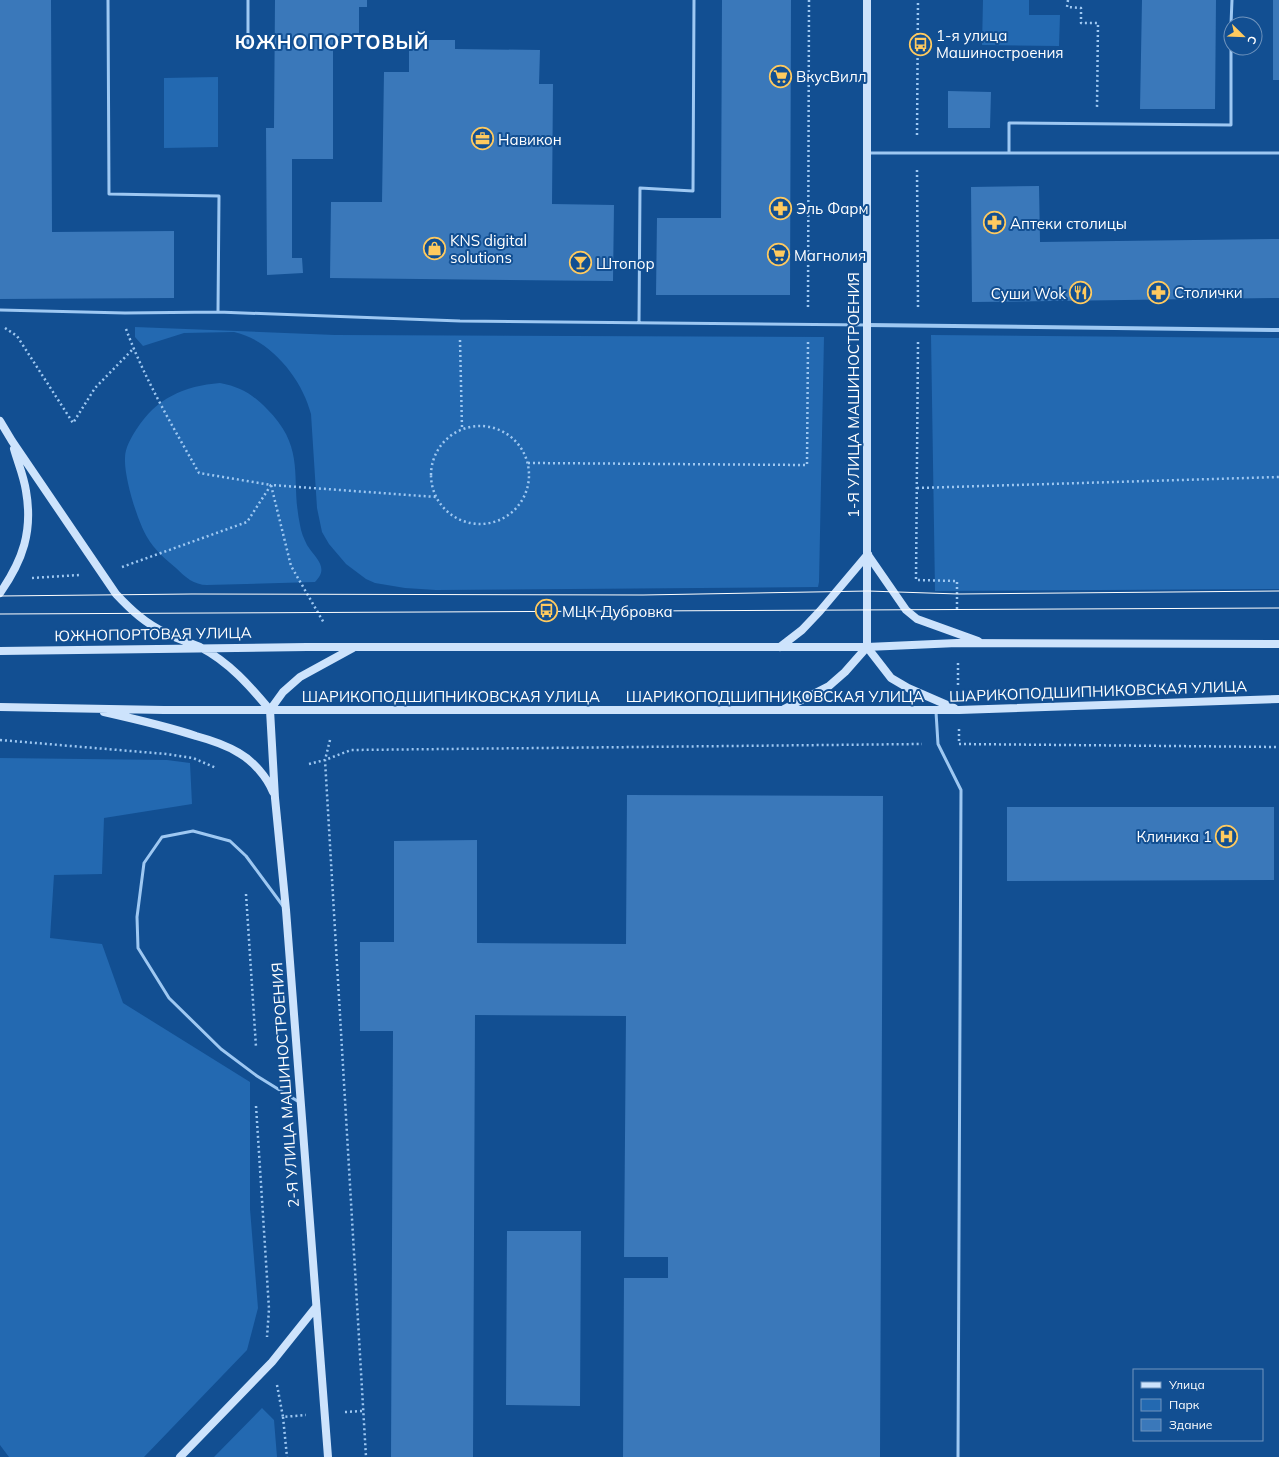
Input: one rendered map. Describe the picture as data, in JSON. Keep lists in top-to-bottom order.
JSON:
{
  "streets": {
    "main road": [
      "1-Я УЛИЦА МАШИНОСТРОЕНИЯ",
      "ЮЖНОПОРТОВАЯ УЛИЦА",
      "ШАРИКОПОДШИПНИКОВСКАЯ УЛИЦА",
      "2-Я УЛИЦА МАШИНОСТРОЕНИЯ"
    ]
  },
  "crossings": [
    ["ШАРИКОПОДШИПНИКОВСКАЯ УЛИЦА", "2-Я УЛИЦА МАШИНОСТРОЕНИЯ"]
  ],
  "districts": ["ЮЖНОПОРТОВЫЙ"],
  "places": {
    "bus stop": ["1-я улица Машиностроения", "МЦК Дубровка"],
    "supermarket": ["ВкусВилл", "Магнолия"],
    "office": ["Навикон"],
    "pharmacy": ["Эль Фарм", "Аптеки столицы", "Столички"],
    "shop": ["KNS digital solutions"],
    "bar": ["Штопор"],
    "restaurant": ["Суши Wok"],
    "hospital": ["Клиника 1"]
  },
  "legend": ["Улица", "Парк", "Здание"],
  "north": "bottom right"
}
